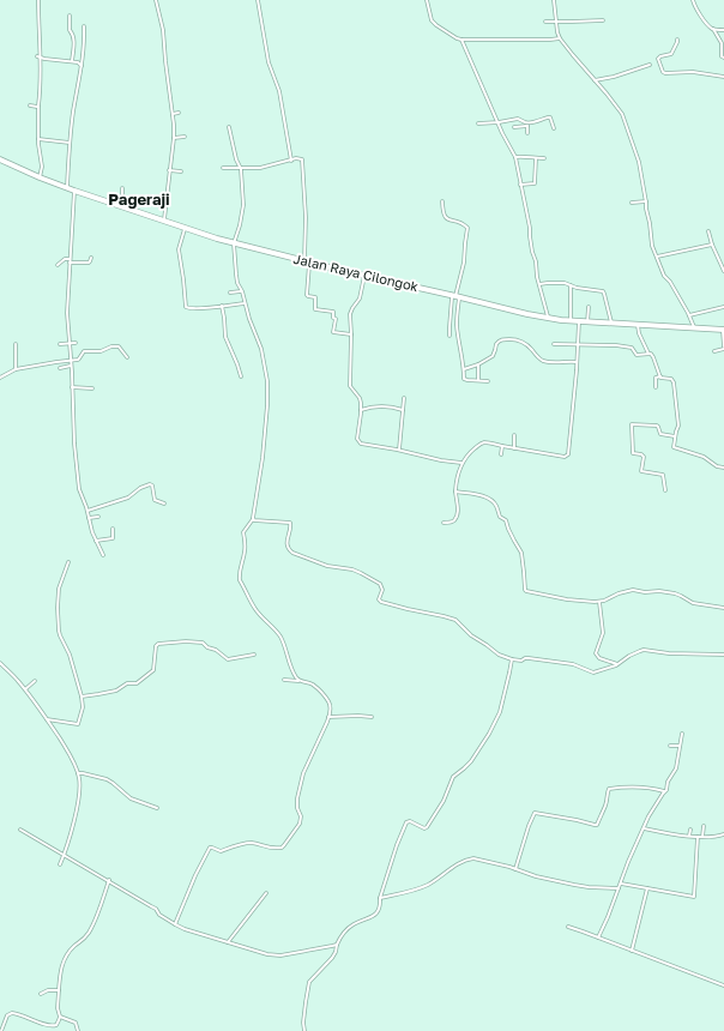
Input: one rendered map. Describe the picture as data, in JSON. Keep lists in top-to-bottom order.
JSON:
{
  "streets": {
    "highway": ["Jalan Raya Cilongok"]
  },
  "districts": ["Pageraji"]
}
